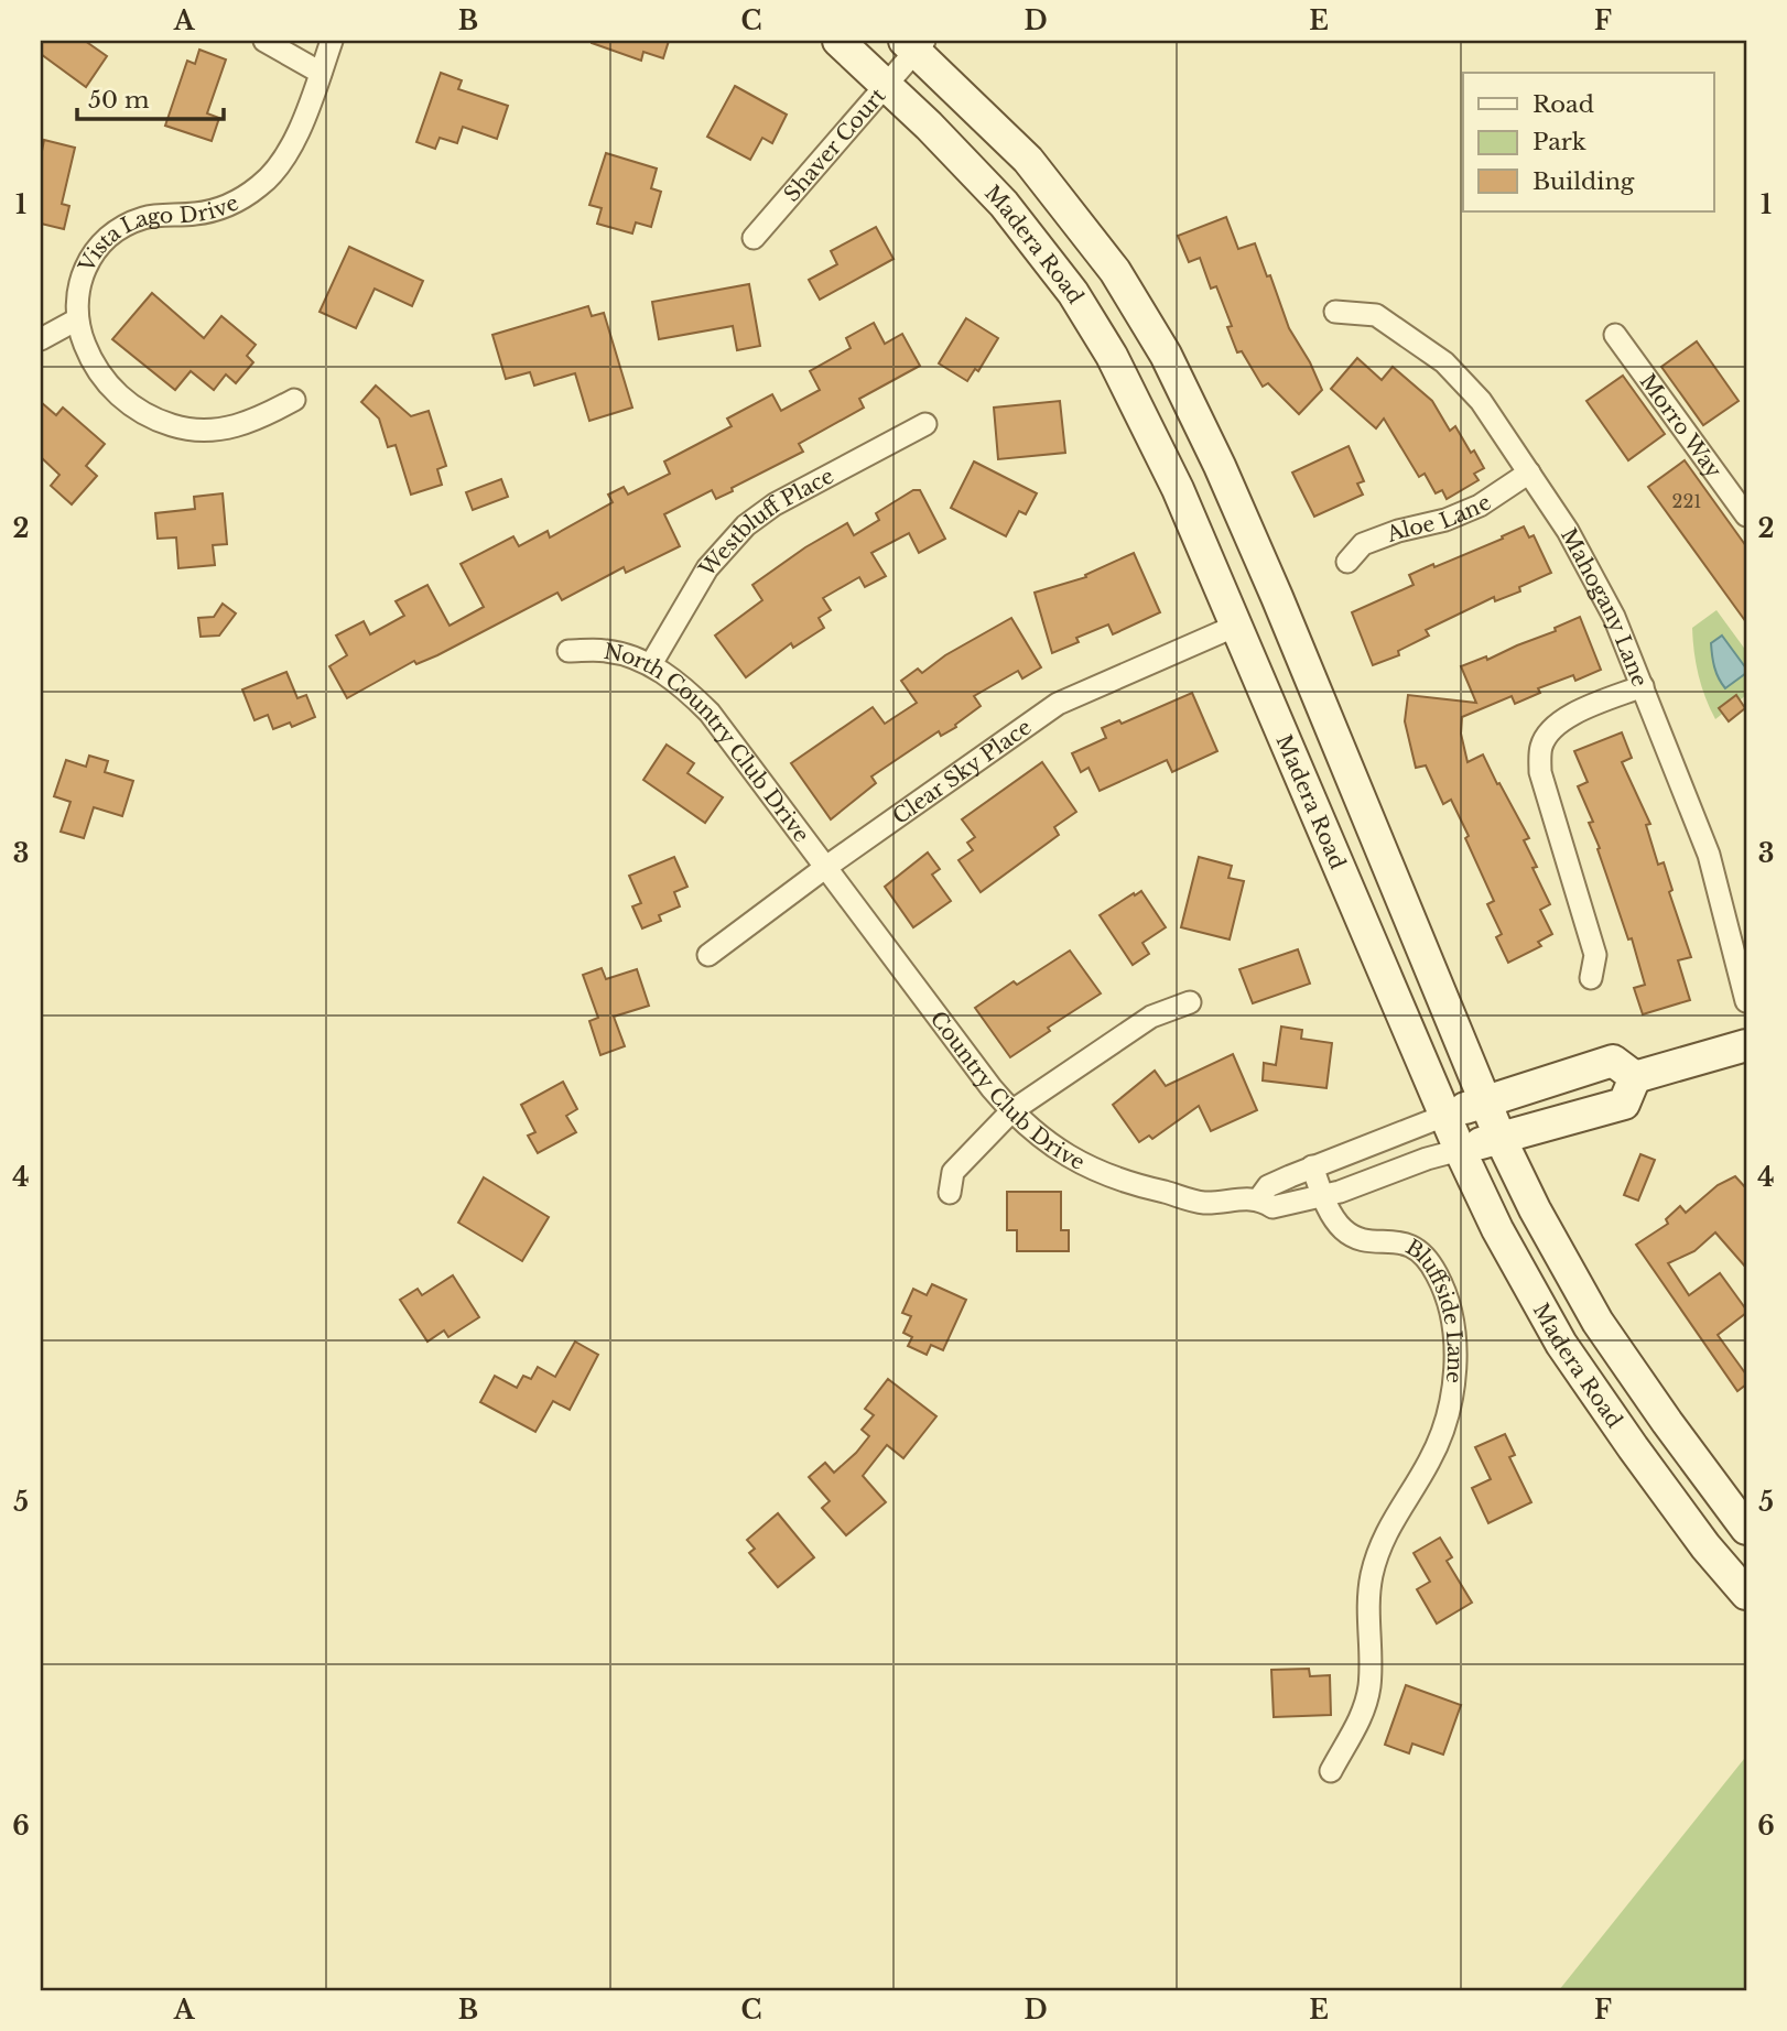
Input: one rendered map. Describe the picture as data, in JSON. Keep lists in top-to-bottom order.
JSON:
{
  "streets": {
    "main road": ["Madera Road"],
    "street": [
      "Shaver Court",
      "Vista Lago Drive",
      "Morro Way",
      "Aloe Lane",
      "Westbluff Place",
      "Mahogany Lane",
      "North Country Club Drive",
      "Clear Sky Place",
      "Country Club Drive",
      "Bluffside Lane"
    ]
  },
  "crossings": [
    ["Shaver Court", "Madera Road"],
    ["Madera Road", "Clear Sky Place"],
    ["Madera Road", "Country Club Drive"],
    ["Aloe Lane", "Mahogany Lane"],
    ["Westbluff Place", "North Country Club Drive"],
    ["North Country Club Drive", "Clear Sky Place"],
    ["North Country Club Drive", "Country Club Drive"],
    ["Clear Sky Place", "Country Club Drive"],
    ["Country Club Drive", "Bluffside Lane"]
  ],
  "house_numbers": ["221"],
  "legend": ["Road", "Park", "Building"],
  "scale_bar": "50 m",
  "grid": {
    "columns": [
      "A",
      "B",
      "C",
      "D",
      "E",
      "F"
    ],
    "rows": [
      "1",
      "2",
      "3",
      "4",
      "5",
      "6"
    ]
  }
}
